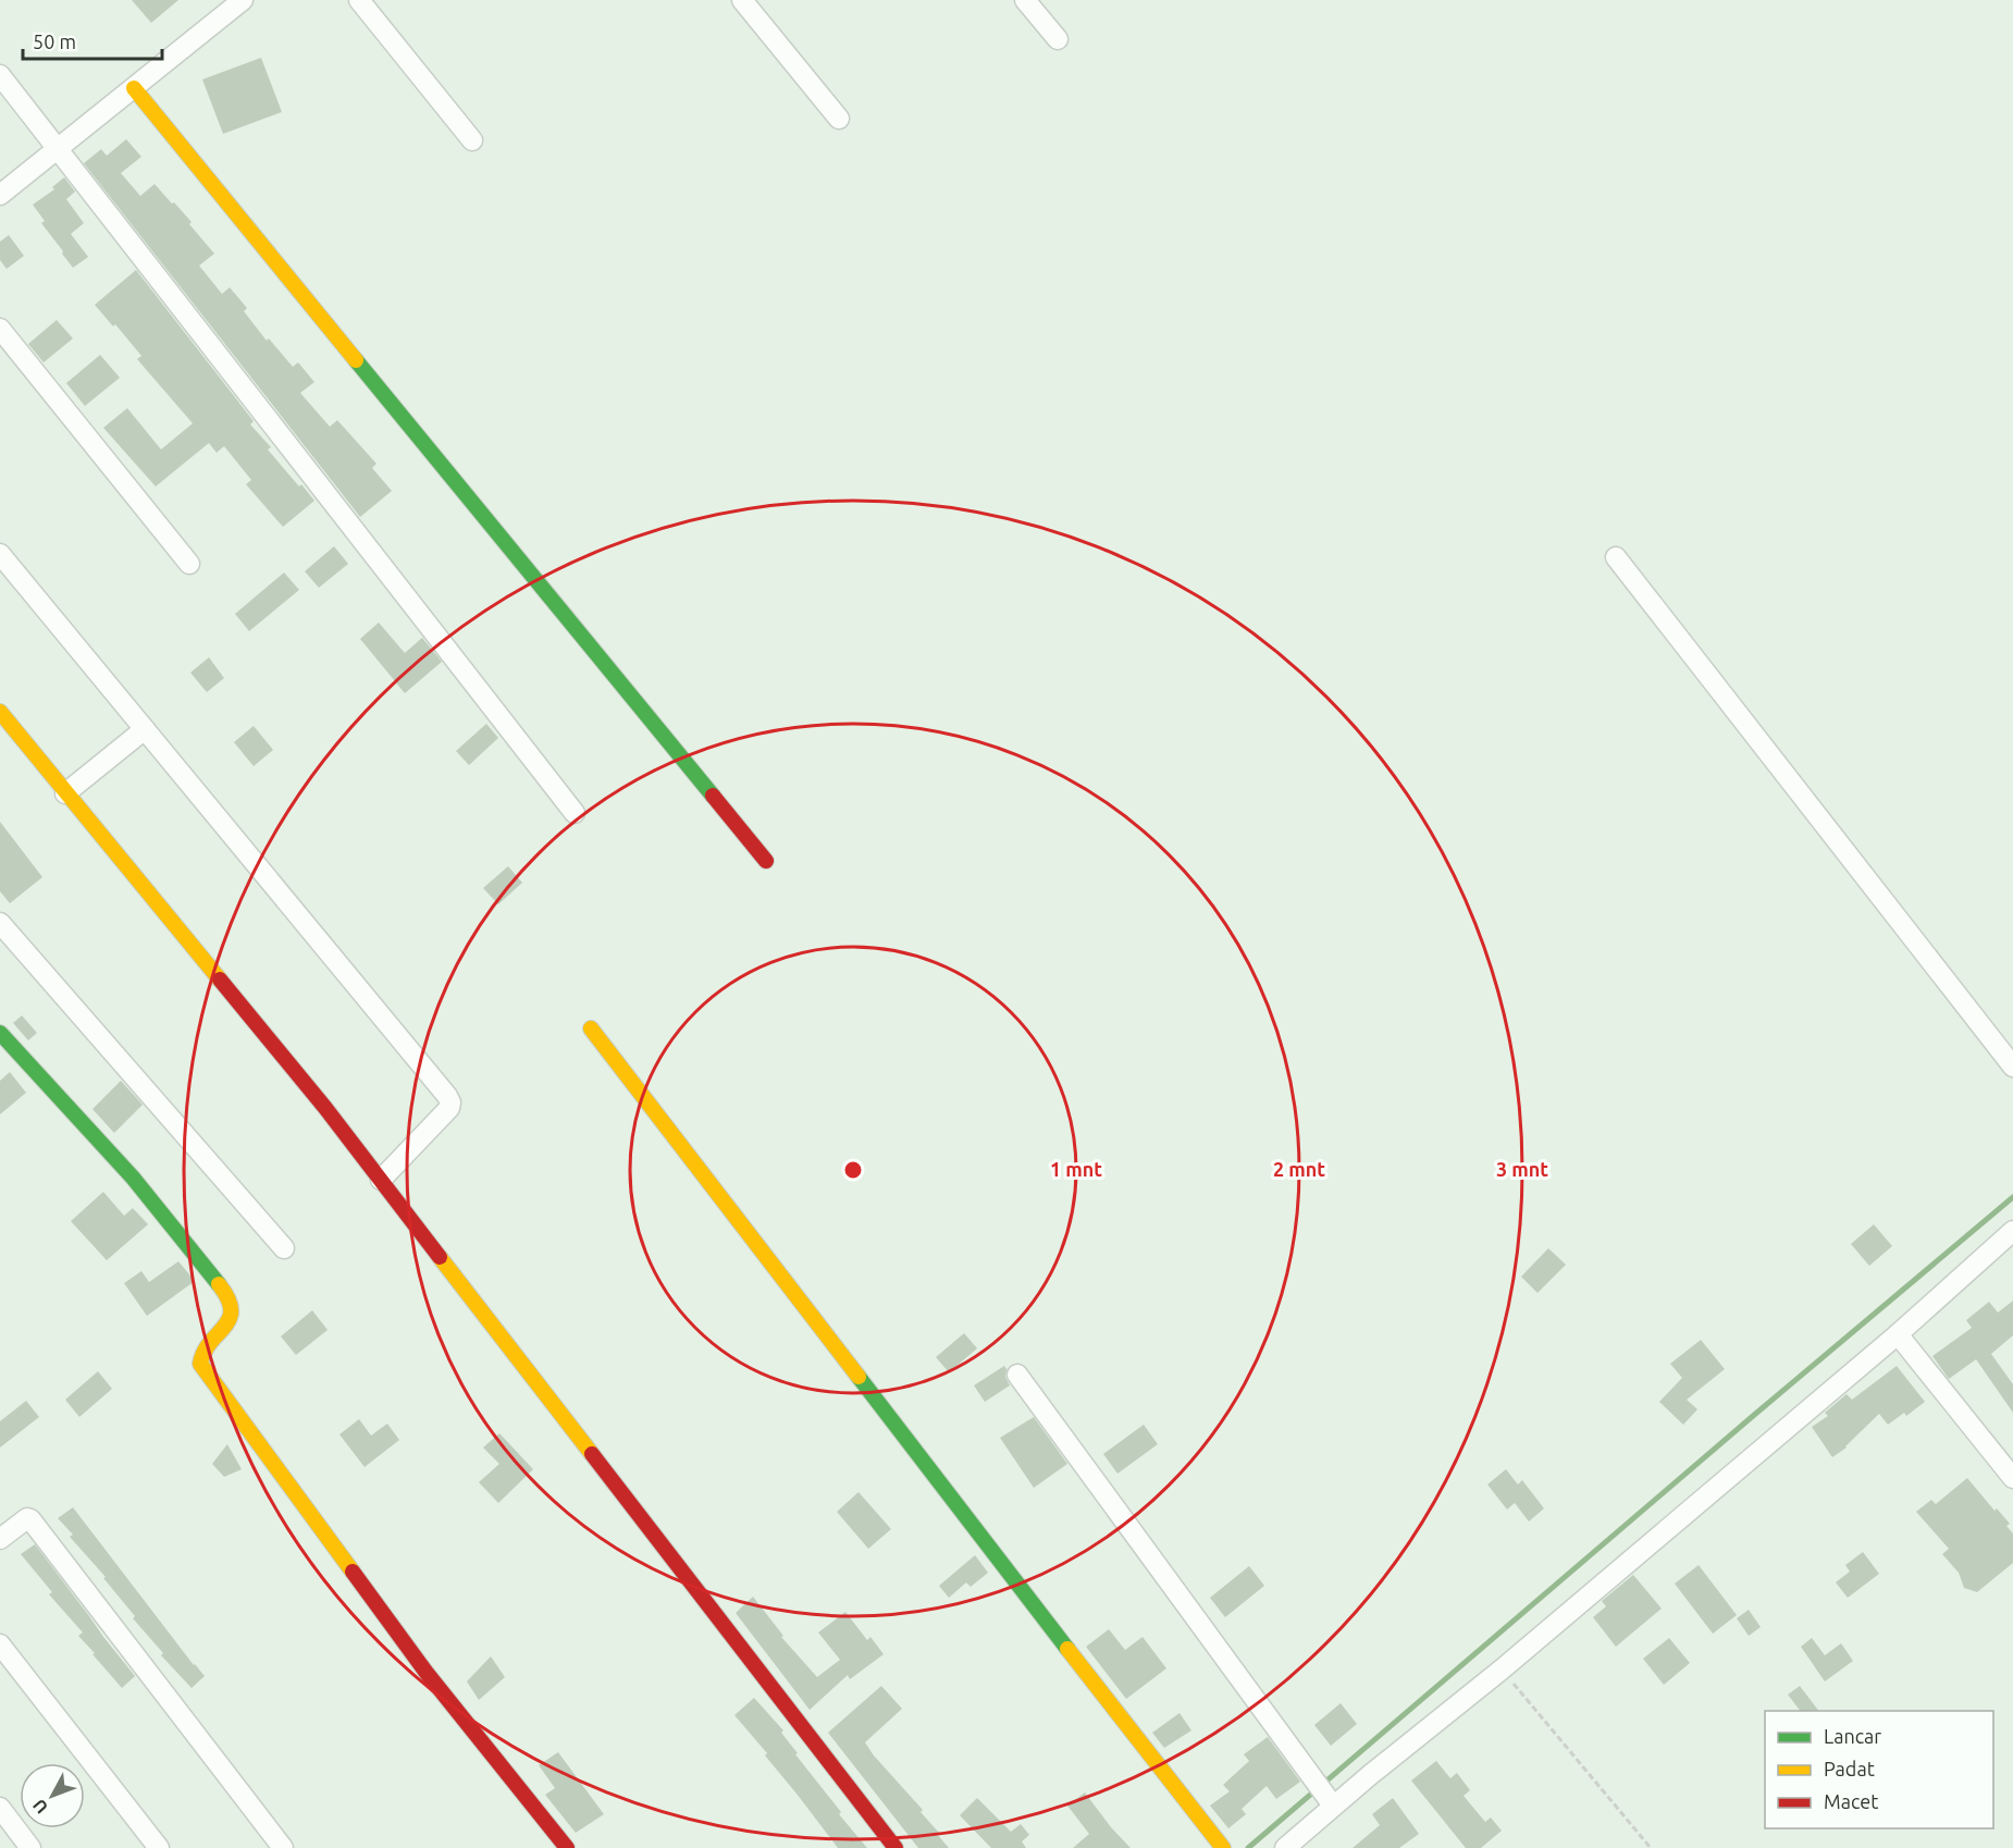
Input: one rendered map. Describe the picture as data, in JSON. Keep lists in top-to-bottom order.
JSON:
{
  "legend": ["Lancar", "Padat", "Macet"],
  "scale_bar": "50 m",
  "north": "bottom left",
  "rings": ["1 mnt", "2 mnt", "3 mnt"]
}
